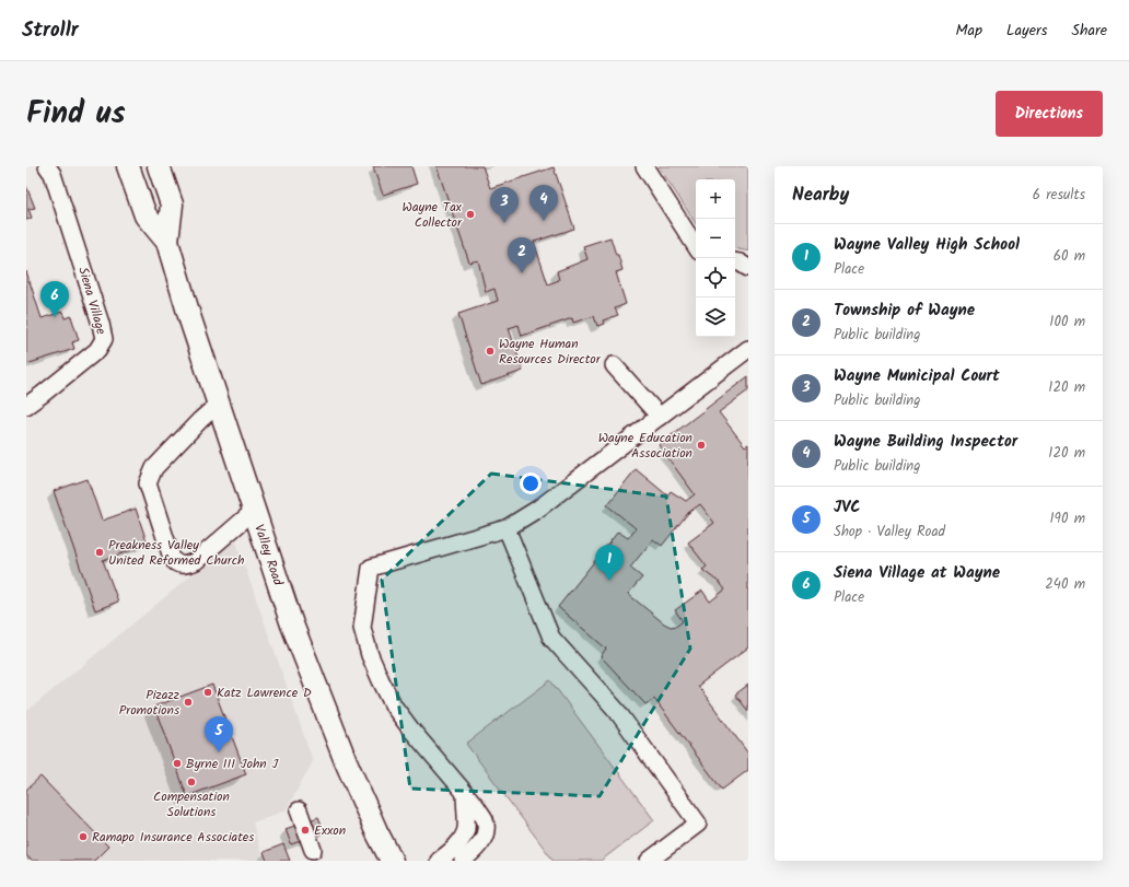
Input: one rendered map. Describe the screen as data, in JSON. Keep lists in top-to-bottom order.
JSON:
{
  "streets": {
    "main road": ["Valley Road"],
    "street": ["Siena Village"]
  },
  "places": [
    "Wayne Tax Collector",
    "Wayne Human Resources Director",
    "Wayne Education Association",
    "Preakness Valley United Reformed Church",
    "Katz Lawrence D",
    "Pizazz Promotions",
    "Byrne III John J",
    "Compensation Solutions",
    "Exxon",
    "Ramapo Insurance Associates"
  ],
  "page": {
    "header": "Strollr",
    "nav": ["Map", "Layers", "Share"],
    "title": "Find us",
    "buttons": "Directions",
    "heading": ["Nearby", "6 results"],
    "map_buttons": ["+", "−"],
    "pins": [
      "4",
      "3",
      "2",
      "6",
      "1",
      "5"
    ],
    "list": [
      {
        "mark": "1",
        "name": "Wayne Valley High School",
        "note": "Place",
        "value": "60 m"
      },
      {
        "mark": "2",
        "name": "Township of Wayne",
        "note": "Public building",
        "value": "100 m"
      },
      {
        "mark": "3",
        "name": "Wayne Municipal Court",
        "note": "Public building",
        "value": "120 m"
      },
      {
        "mark": "4",
        "name": "Wayne Building Inspector",
        "note": "Public building",
        "value": "120 m"
      },
      {
        "mark": "5",
        "name": "JVC",
        "note": "Shop · Valley Road",
        "value": "190 m"
      },
      {
        "mark": "6",
        "name": "Siena Village at Wayne",
        "note": "Place",
        "value": "240 m"
      }
    ]
  }
}
